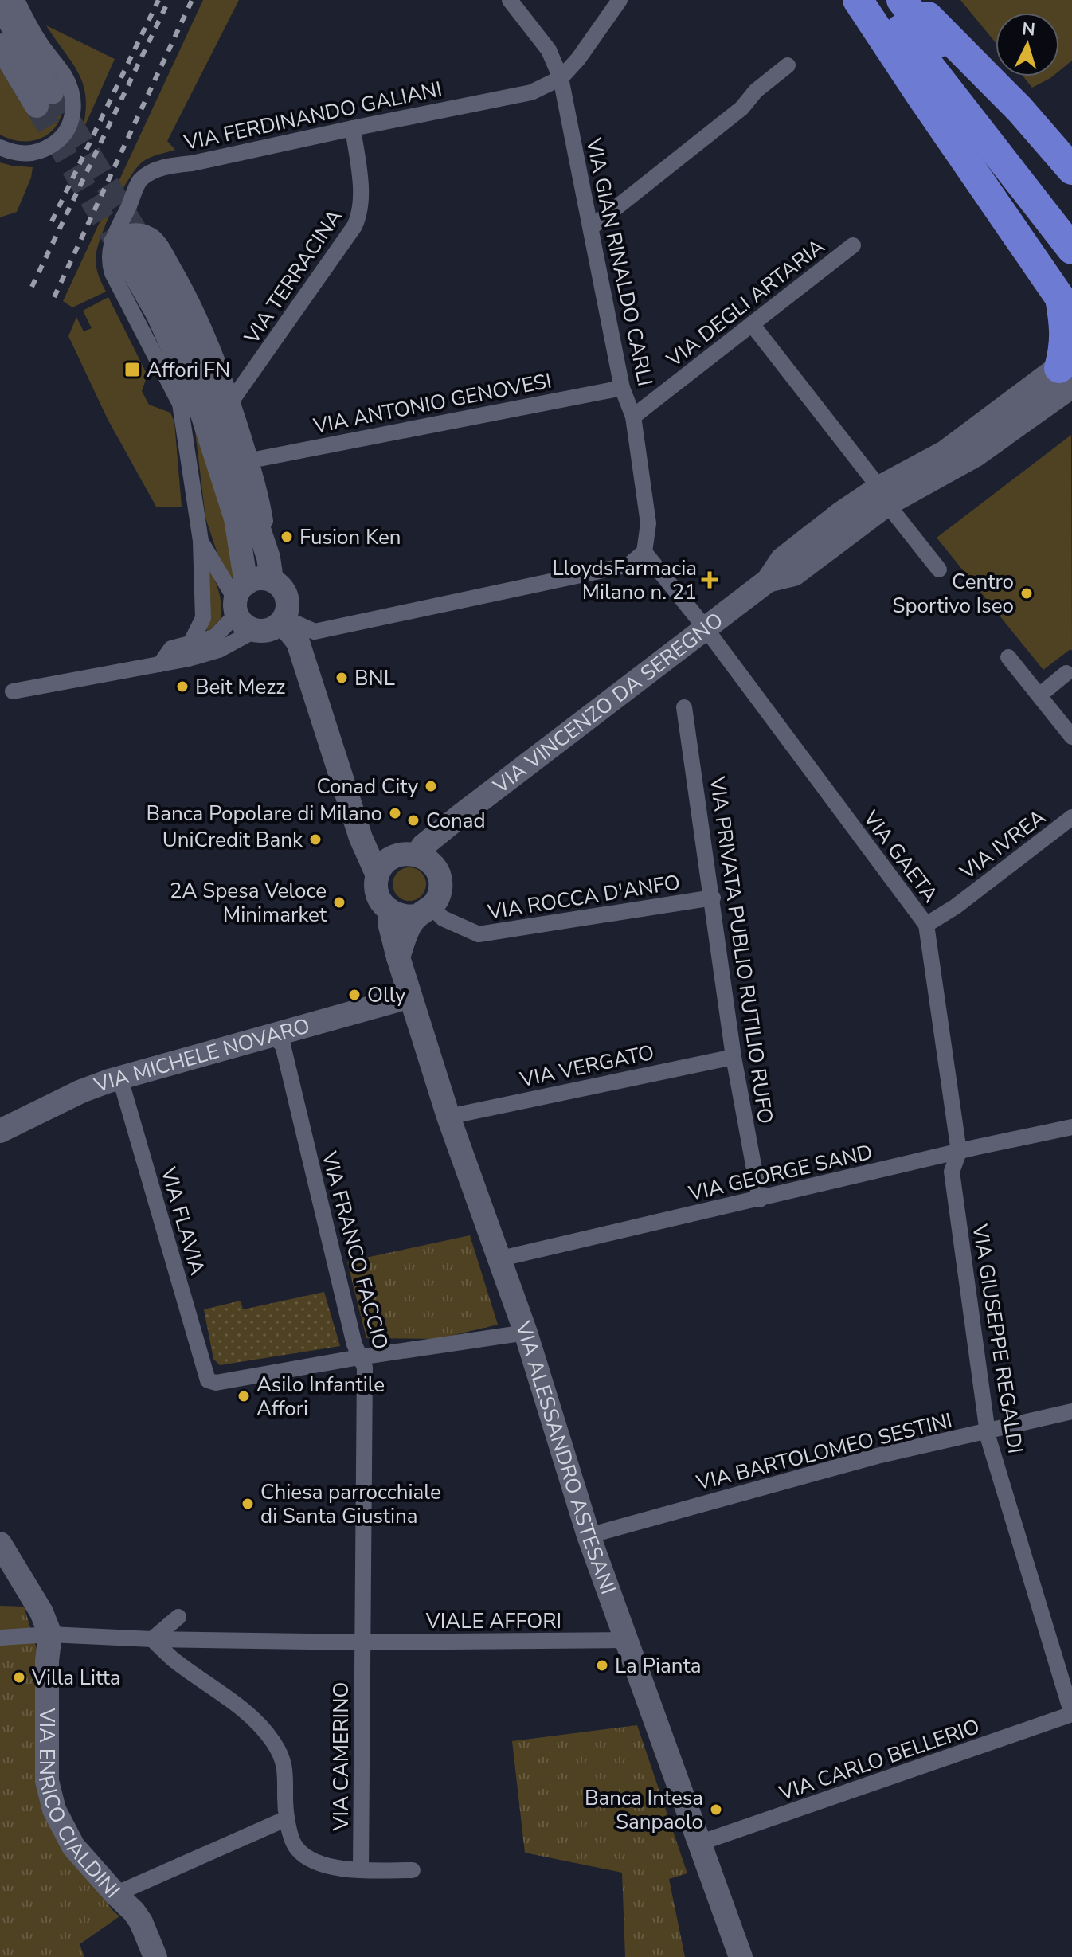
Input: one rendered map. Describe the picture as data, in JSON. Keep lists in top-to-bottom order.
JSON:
{
  "streets": {
    "main road": [
      "VIA VINCENZO DA SEREGNO",
      "VIA MICHELE NOVARO",
      "VIA ALESSANDRO ASTESANI",
      "VIA ENRICO CIALDINI"
    ],
    "street": [
      "VIA FERDINANDO GALIANI",
      "VIA GIAN RINALDO CARLI",
      "VIA TERRACINA",
      "VIA DEGLI ARTARIA",
      "VIA ANTONIO GENOVESI",
      "VIA IVREA",
      "VIA GAETA",
      "VIA ROCCA D'ANFO",
      "VIA PRIVATA PUBLIO RUTILIO RUFO",
      "VIA VERGATO",
      "VIA GEORGE SAND",
      "VIA FLAVIA",
      "VIA FRANCO FACCIO",
      "VIA GIUSEPPE REGALDI",
      "VIA BARTOLOMEO SESTINI",
      "VIALE AFFORI",
      "VIA CAMERINO",
      "VIA CARLO BELLERIO"
    ]
  },
  "crossings": [
    ["VIA FERDINANDO GALIANI", "VIA GIAN RINALDO CARLI"],
    ["VIA FERDINANDO GALIANI", "VIA TERRACINA"],
    ["VIA FERDINANDO GALIANI", "VIA ALESSANDRO ASTESANI"],
    ["VIA GIAN RINALDO CARLI", "VIA DEGLI ARTARIA"],
    ["VIA GIAN RINALDO CARLI", "VIA ANTONIO GENOVESI"],
    ["VIA TERRACINA", "VIA ALESSANDRO ASTESANI"],
    ["VIA ANTONIO GENOVESI", "VIA ALESSANDRO ASTESANI"],
    ["VIA VINCENZO DA SEREGNO", "VIA GAETA"],
    ["VIA VINCENZO DA SEREGNO", "VIA ROCCA D'ANFO"],
    ["VIA VINCENZO DA SEREGNO", "VIA ALESSANDRO ASTESANI"],
    ["VIA IVREA", "VIA GAETA"],
    ["VIA GAETA", "VIA GEORGE SAND"],
    ["VIA GAETA", "VIA GIUSEPPE REGALDI"],
    ["VIA ROCCA D'ANFO", "VIA PRIVATA PUBLIO RUTILIO RUFO"],
    ["VIA ROCCA D'ANFO", "VIA ALESSANDRO ASTESANI"],
    ["VIA PRIVATA PUBLIO RUTILIO RUFO", "VIA VERGATO"],
    ["VIA PRIVATA PUBLIO RUTILIO RUFO", "VIA GEORGE SAND"],
    ["VIA MICHELE NOVARO", "VIA FLAVIA"],
    ["VIA MICHELE NOVARO", "VIA FRANCO FACCIO"],
    ["VIA MICHELE NOVARO", "VIA ALESSANDRO ASTESANI"],
    ["VIA VERGATO", "VIA ALESSANDRO ASTESANI"],
    ["VIA GEORGE SAND", "VIA GIUSEPPE REGALDI"],
    ["VIA GEORGE SAND", "VIA ALESSANDRO ASTESANI"],
    ["VIA FLAVIA", "VIA FRANCO FACCIO"],
    ["VIA FRANCO FACCIO", "VIALE AFFORI"],
    ["VIA FRANCO FACCIO", "VIA CAMERINO"],
    ["VIA GIUSEPPE REGALDI", "VIA BARTOLOMEO SESTINI"],
    ["VIA GIUSEPPE REGALDI", "VIA CARLO BELLERIO"],
    ["VIA BARTOLOMEO SESTINI", "VIA ALESSANDRO ASTESANI"],
    ["VIA ALESSANDRO ASTESANI", "VIALE AFFORI"],
    ["VIA ALESSANDRO ASTESANI", "VIA CARLO BELLERIO"],
    ["VIALE AFFORI", "VIA CAMERINO"]
  ],
  "places": {
    "transit": ["Affori FN"],
    "other": [
      "Fusion Ken",
      "Centro Sportivo Iseo",
      "BNL",
      "Beit Mezz",
      "Conad City",
      "Banca Popolare di Milano",
      "Conad",
      "UniCredit Bank",
      "2A Spesa Veloce Minimarket",
      "Olly",
      "Asilo Infantile Affori",
      "Chiesa parrocchiale di Santa Giustina",
      "La Pianta",
      "Villa Litta",
      "Banca Intesa Sanpaolo"
    ],
    "health": ["LloydsFarmacia Milano n. 21"]
  },
  "north": "top"
}
